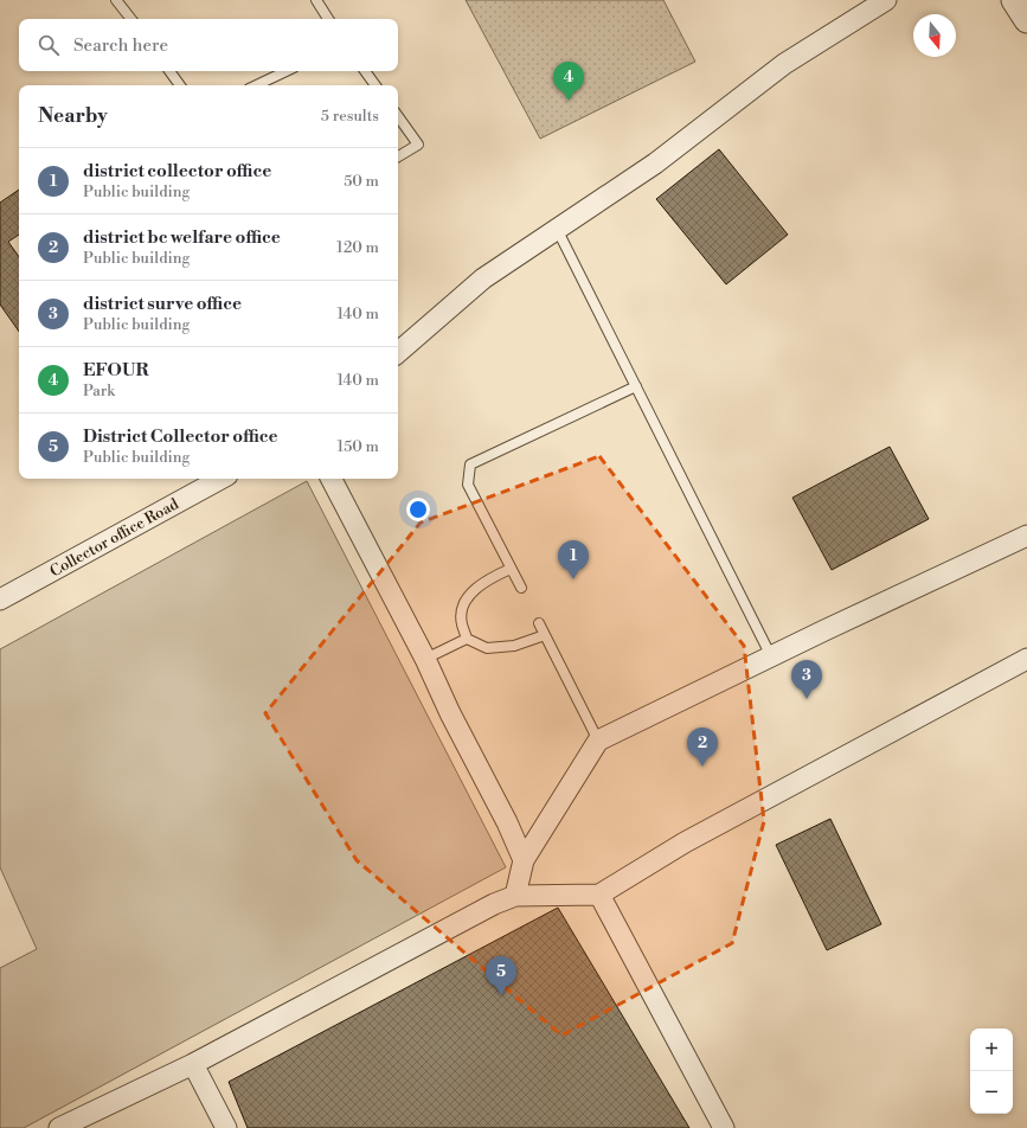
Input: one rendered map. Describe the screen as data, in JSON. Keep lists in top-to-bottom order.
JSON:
{
  "streets": {
    "street": ["Collector office Road"]
  },
  "north": "bottom",
  "page": {
    "search": "Search here",
    "pins": [
      "4",
      "1",
      "3",
      "2",
      "5"
    ],
    "heading": ["Nearby", "5 results"],
    "list": [
      {
        "mark": "1",
        "name": "district collector office",
        "note": "Public building",
        "value": "50 m"
      },
      {
        "mark": "2",
        "name": "district bc welfare office",
        "note": "Public building",
        "value": "120 m"
      },
      {
        "mark": "3",
        "name": "district surve office",
        "note": "Public building",
        "value": "140 m"
      },
      {
        "mark": "4",
        "name": "EFOUR",
        "note": "Park",
        "value": "140 m"
      },
      {
        "mark": "5",
        "name": "District Collector office",
        "note": "Public building",
        "value": "150 m"
      }
    ],
    "map_buttons": ["+", "−"]
  }
}
